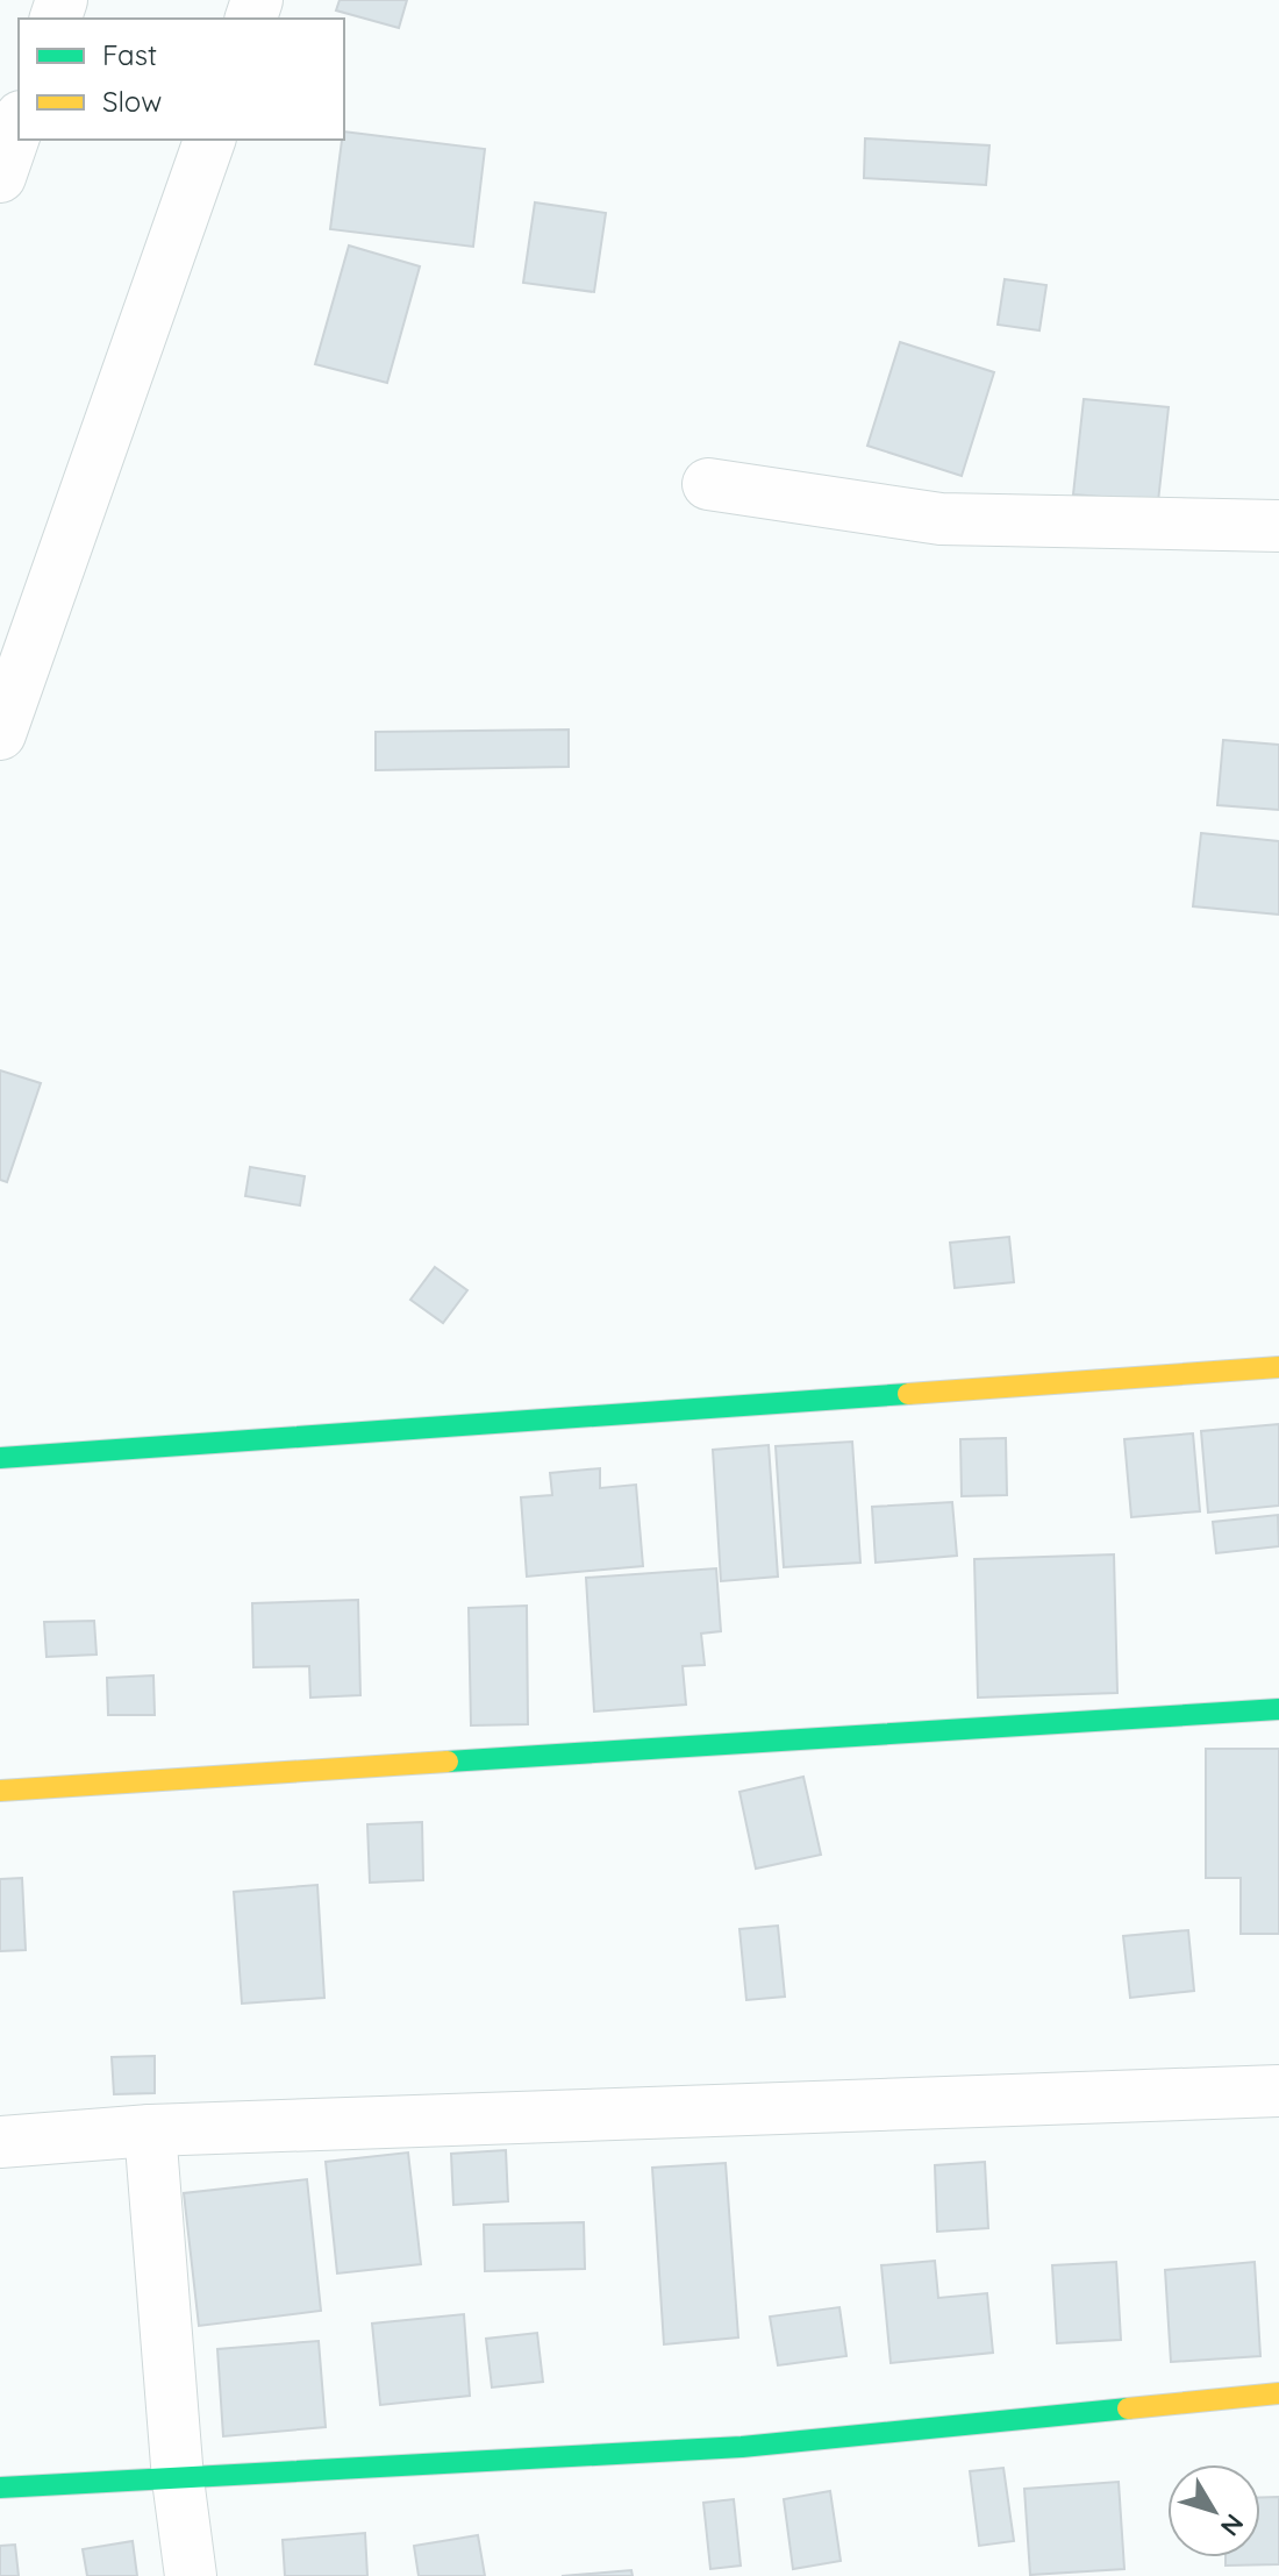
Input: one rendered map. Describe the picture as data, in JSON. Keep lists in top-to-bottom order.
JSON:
{
  "legend": ["Fast", "Slow"],
  "north": "bottom right"
}
